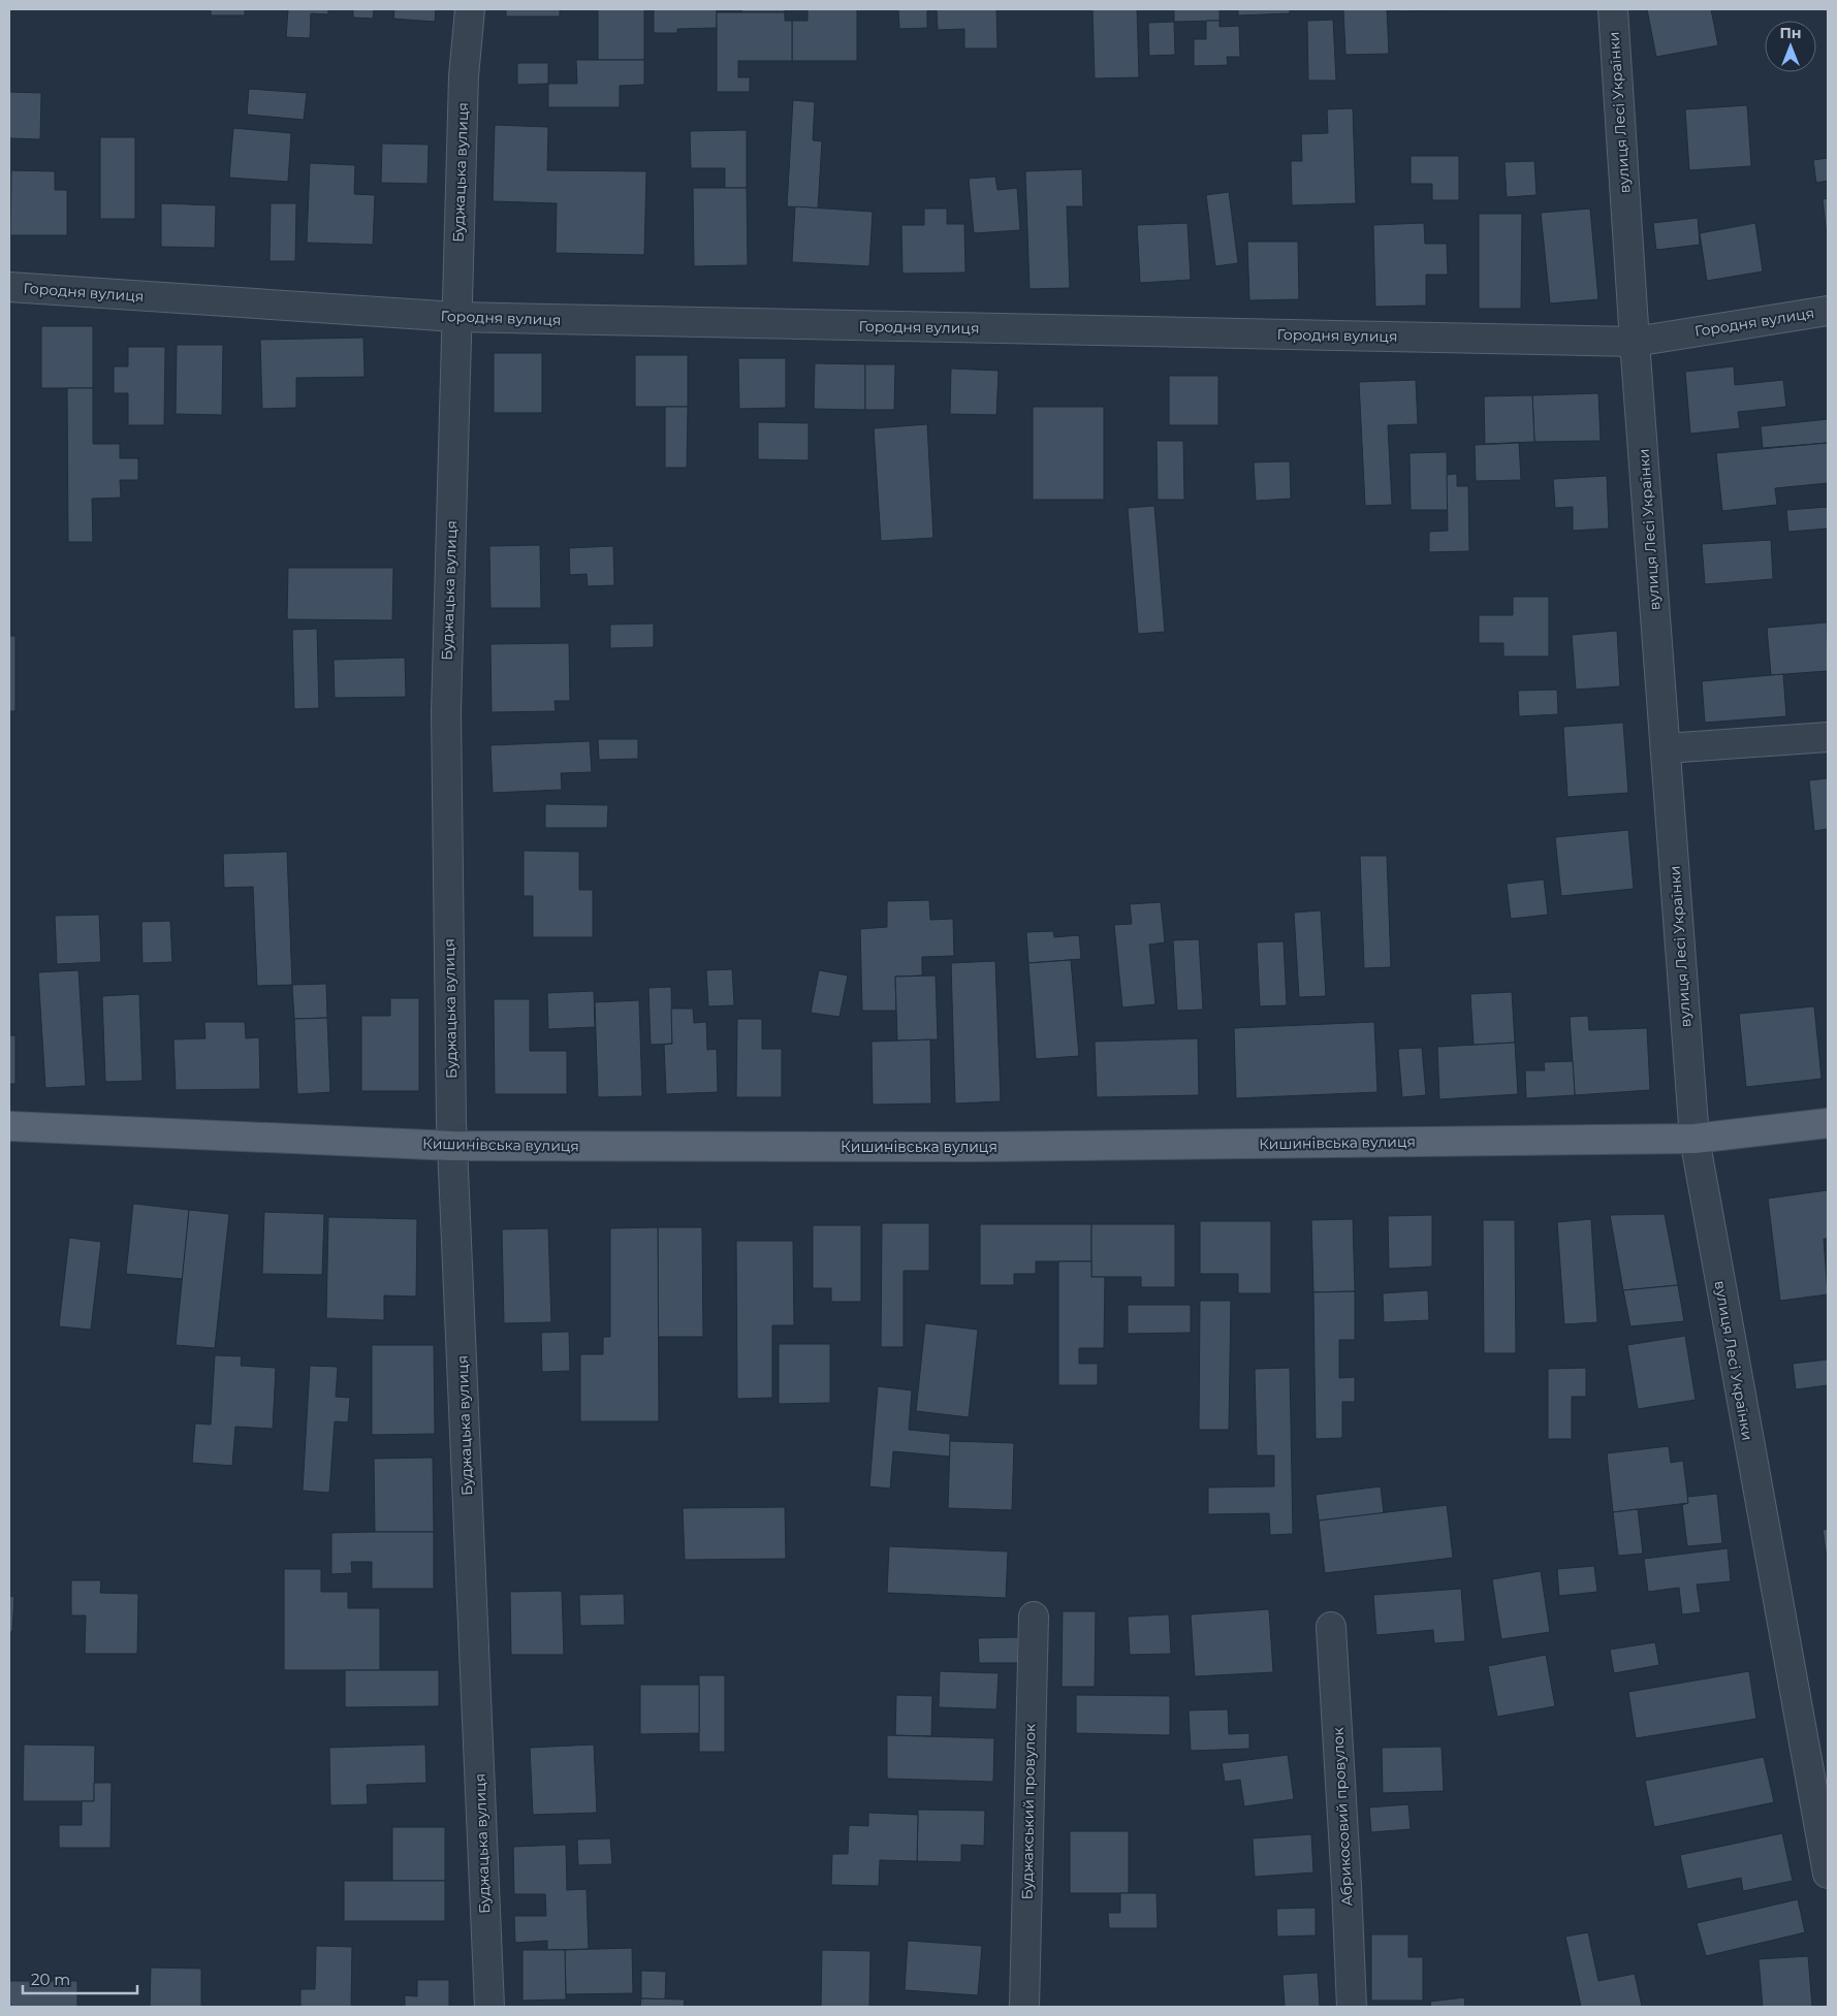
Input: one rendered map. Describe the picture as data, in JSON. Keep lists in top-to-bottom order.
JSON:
{
  "streets": {
    "main road": ["Кишинівська вулиця"],
    "street": [
      "вулиця Лесі Українки",
      "Буджацька вулиця",
      "Городня вулиця",
      "Буджакський провулок",
      "Абрикосовий провулок"
    ]
  },
  "crossings": [
    ["вулиця Лесі Українки", "Городня вулиця"],
    ["вулиця Лесі Українки", "Кишинівська вулиця"],
    ["Буджацька вулиця", "Городня вулиця"],
    ["Буджацька вулиця", "Кишинівська вулиця"]
  ],
  "scale_bar": "20 m",
  "north": "top"
}
